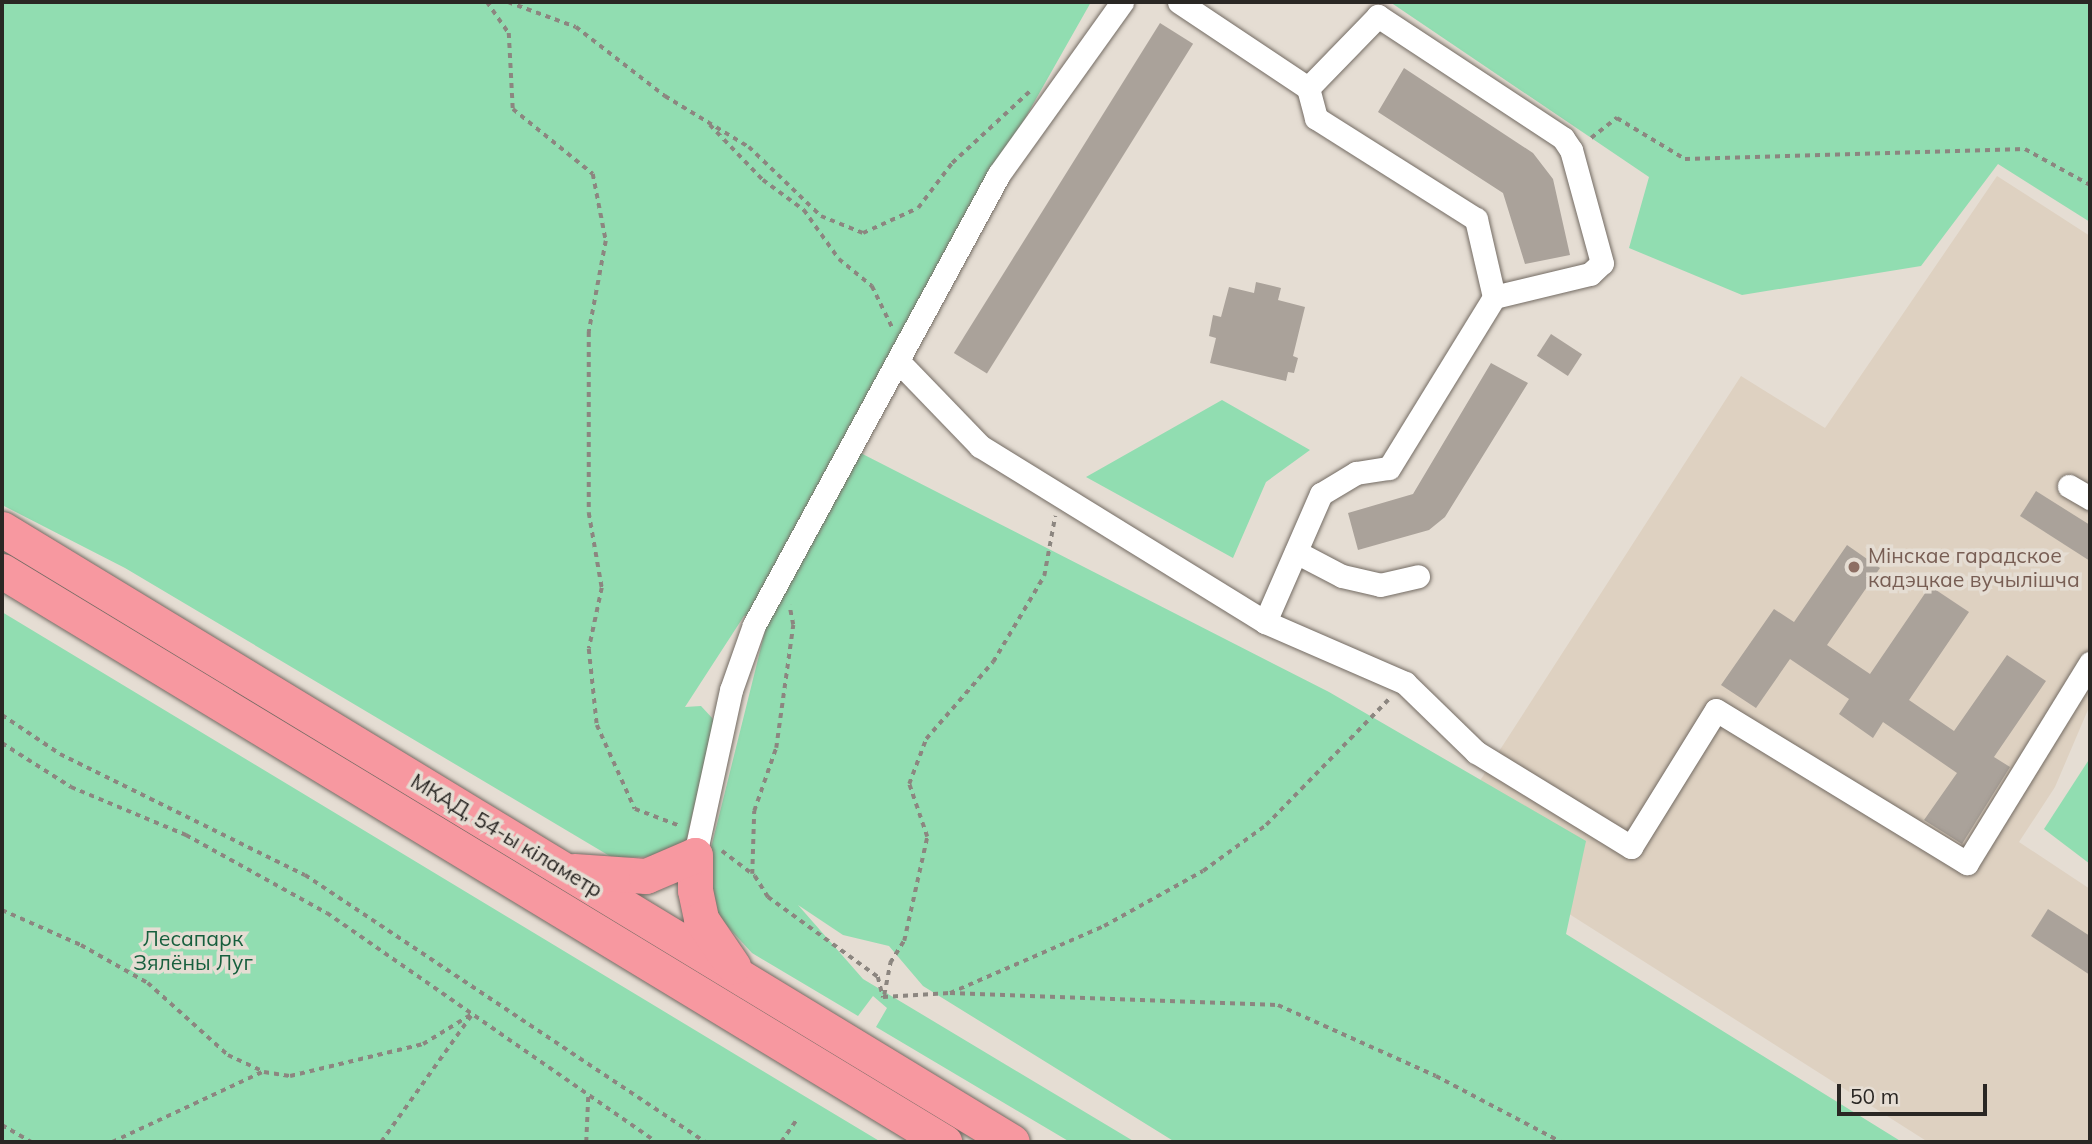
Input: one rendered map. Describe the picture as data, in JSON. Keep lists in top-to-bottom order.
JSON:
{
  "streets": {
    "highway": ["МКАД, 54-ы кіламетр"]
  },
  "parks": ["Лесапарк Зялёны Луг"],
  "places": ["Мінскае гарадское кадэцкае вучылішча"],
  "scale_bar": "50 m"
}
